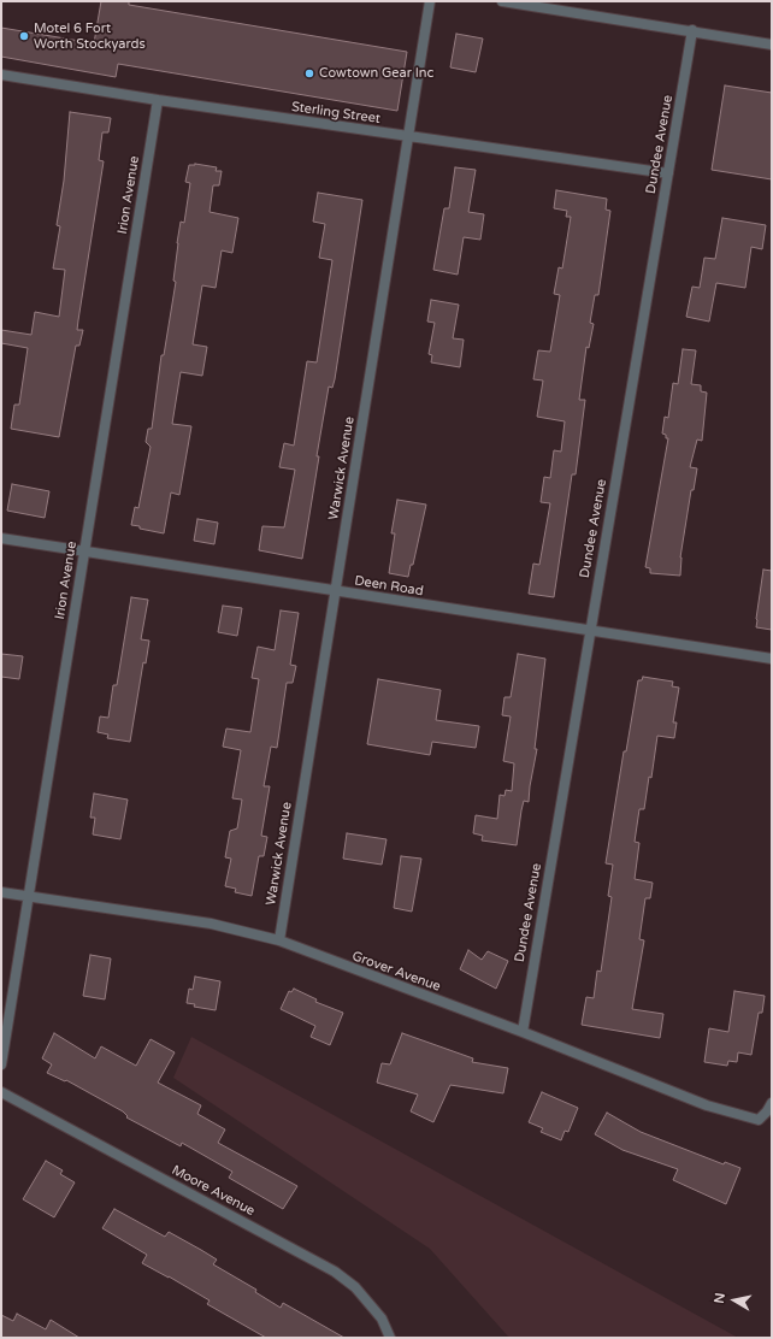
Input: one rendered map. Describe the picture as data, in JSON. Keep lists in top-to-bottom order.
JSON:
{
  "streets": {
    "street": [
      "Sterling Street",
      "Dundee Avenue",
      "Irion Avenue",
      "Warwick Avenue",
      "Deen Road",
      "Grover Avenue",
      "Moore Avenue"
    ]
  },
  "crossings": [
    ["Sterling Street", "Dundee Avenue"],
    ["Sterling Street", "Irion Avenue"],
    ["Sterling Street", "Warwick Avenue"],
    ["Dundee Avenue", "Deen Road"],
    ["Dundee Avenue", "Grover Avenue"],
    ["Irion Avenue", "Deen Road"],
    ["Irion Avenue", "Grover Avenue"],
    ["Warwick Avenue", "Deen Road"],
    ["Warwick Avenue", "Grover Avenue"]
  ],
  "places": ["Motel 6 Fort Worth Stockyards", "Cowtown Gear Inc"],
  "north": "left"
}
